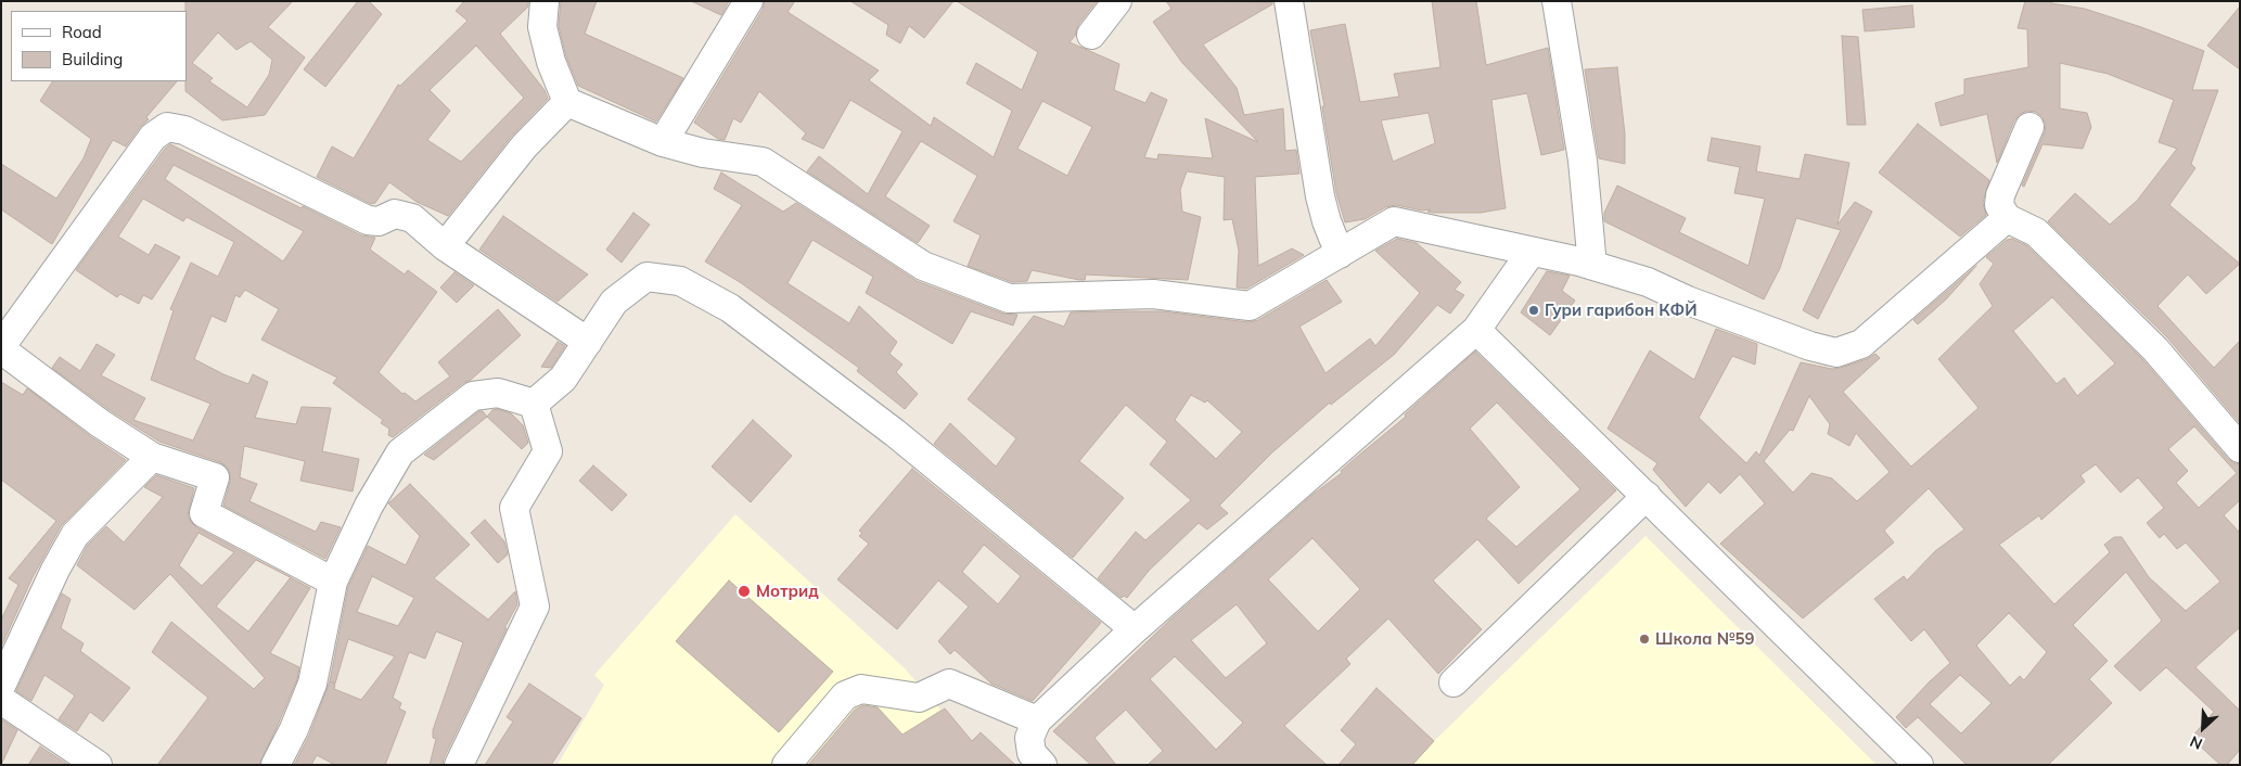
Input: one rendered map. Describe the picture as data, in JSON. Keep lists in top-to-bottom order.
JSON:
{
  "places": ["Гури гарибон КФЙ", "Мотрид", "Школа №59"],
  "legend": ["Road", "Building"],
  "north": "bottom left"
}
